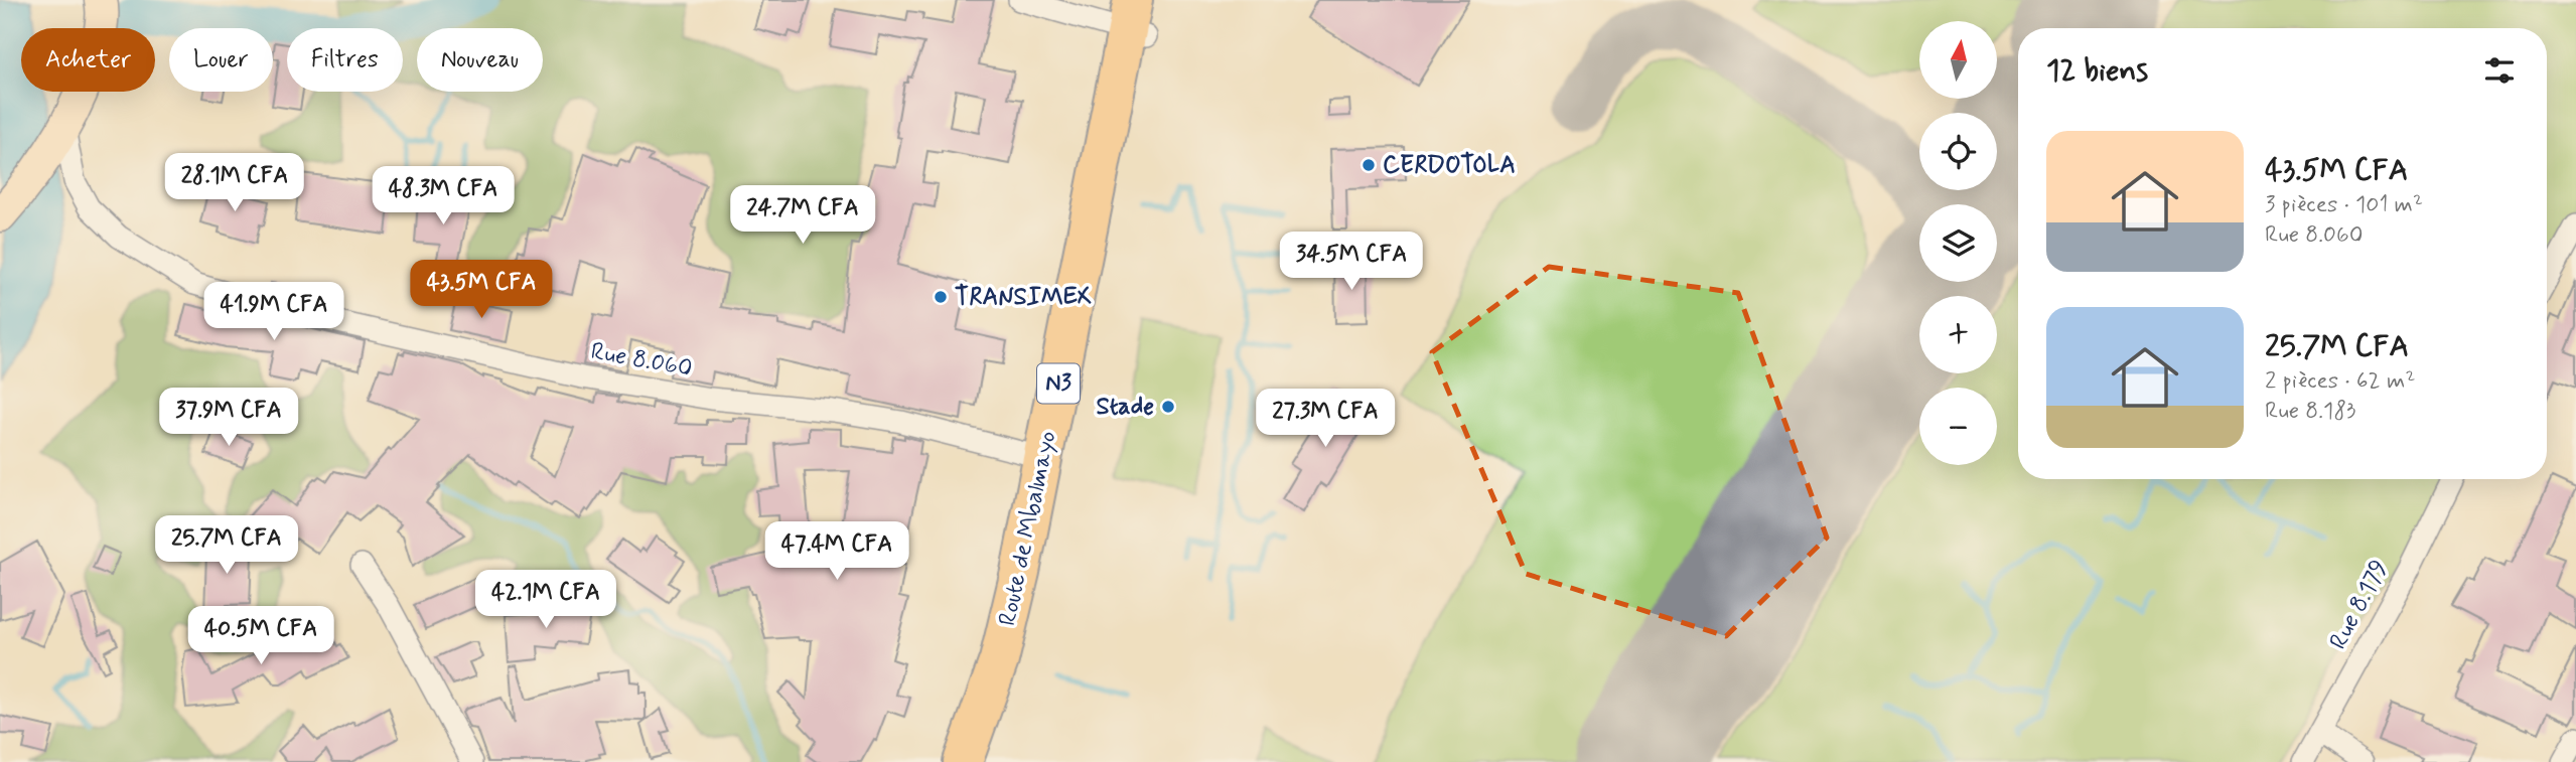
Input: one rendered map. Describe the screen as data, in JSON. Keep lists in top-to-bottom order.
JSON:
{
  "streets": {
    "highway": ["N3", "Route de Mbalmayo"],
    "street": ["Rue 8.060", "Rue 8.179"]
  },
  "crossings": [
    ["Rue 8.060", "Route de Mbalmayo"],
    ["N3", "Route de Mbalmayo"]
  ],
  "places": ["CERDOTOLA", "TRANSIMEX", "Stade"],
  "north": "top",
  "page": {
    "map_buttons": ["+", "−"],
    "chip": [
      "Acheter",
      "Louer",
      "Filtres",
      "Nouveau"
    ],
    "heading": "12 biens",
    "list": [
      {
        "name": "43.5M CFA",
        "note": "3 pièces · 101 m² · Rue 8.060"
      },
      {
        "name": "25.7M CFA",
        "note": "2 pièces · 62 m² · Rue 8.183"
      }
    ],
    "price": [
      "28.1M CFA",
      "48.3M CFA",
      "24.7M CFA",
      "34.5M CFA",
      "43.5M CFA",
      "41.9M CFA",
      "37.9M CFA",
      "27.3M CFA",
      "25.7M CFA",
      "47.4M CFA",
      "42.1M CFA",
      "40.5M CFA"
    ]
  }
}
